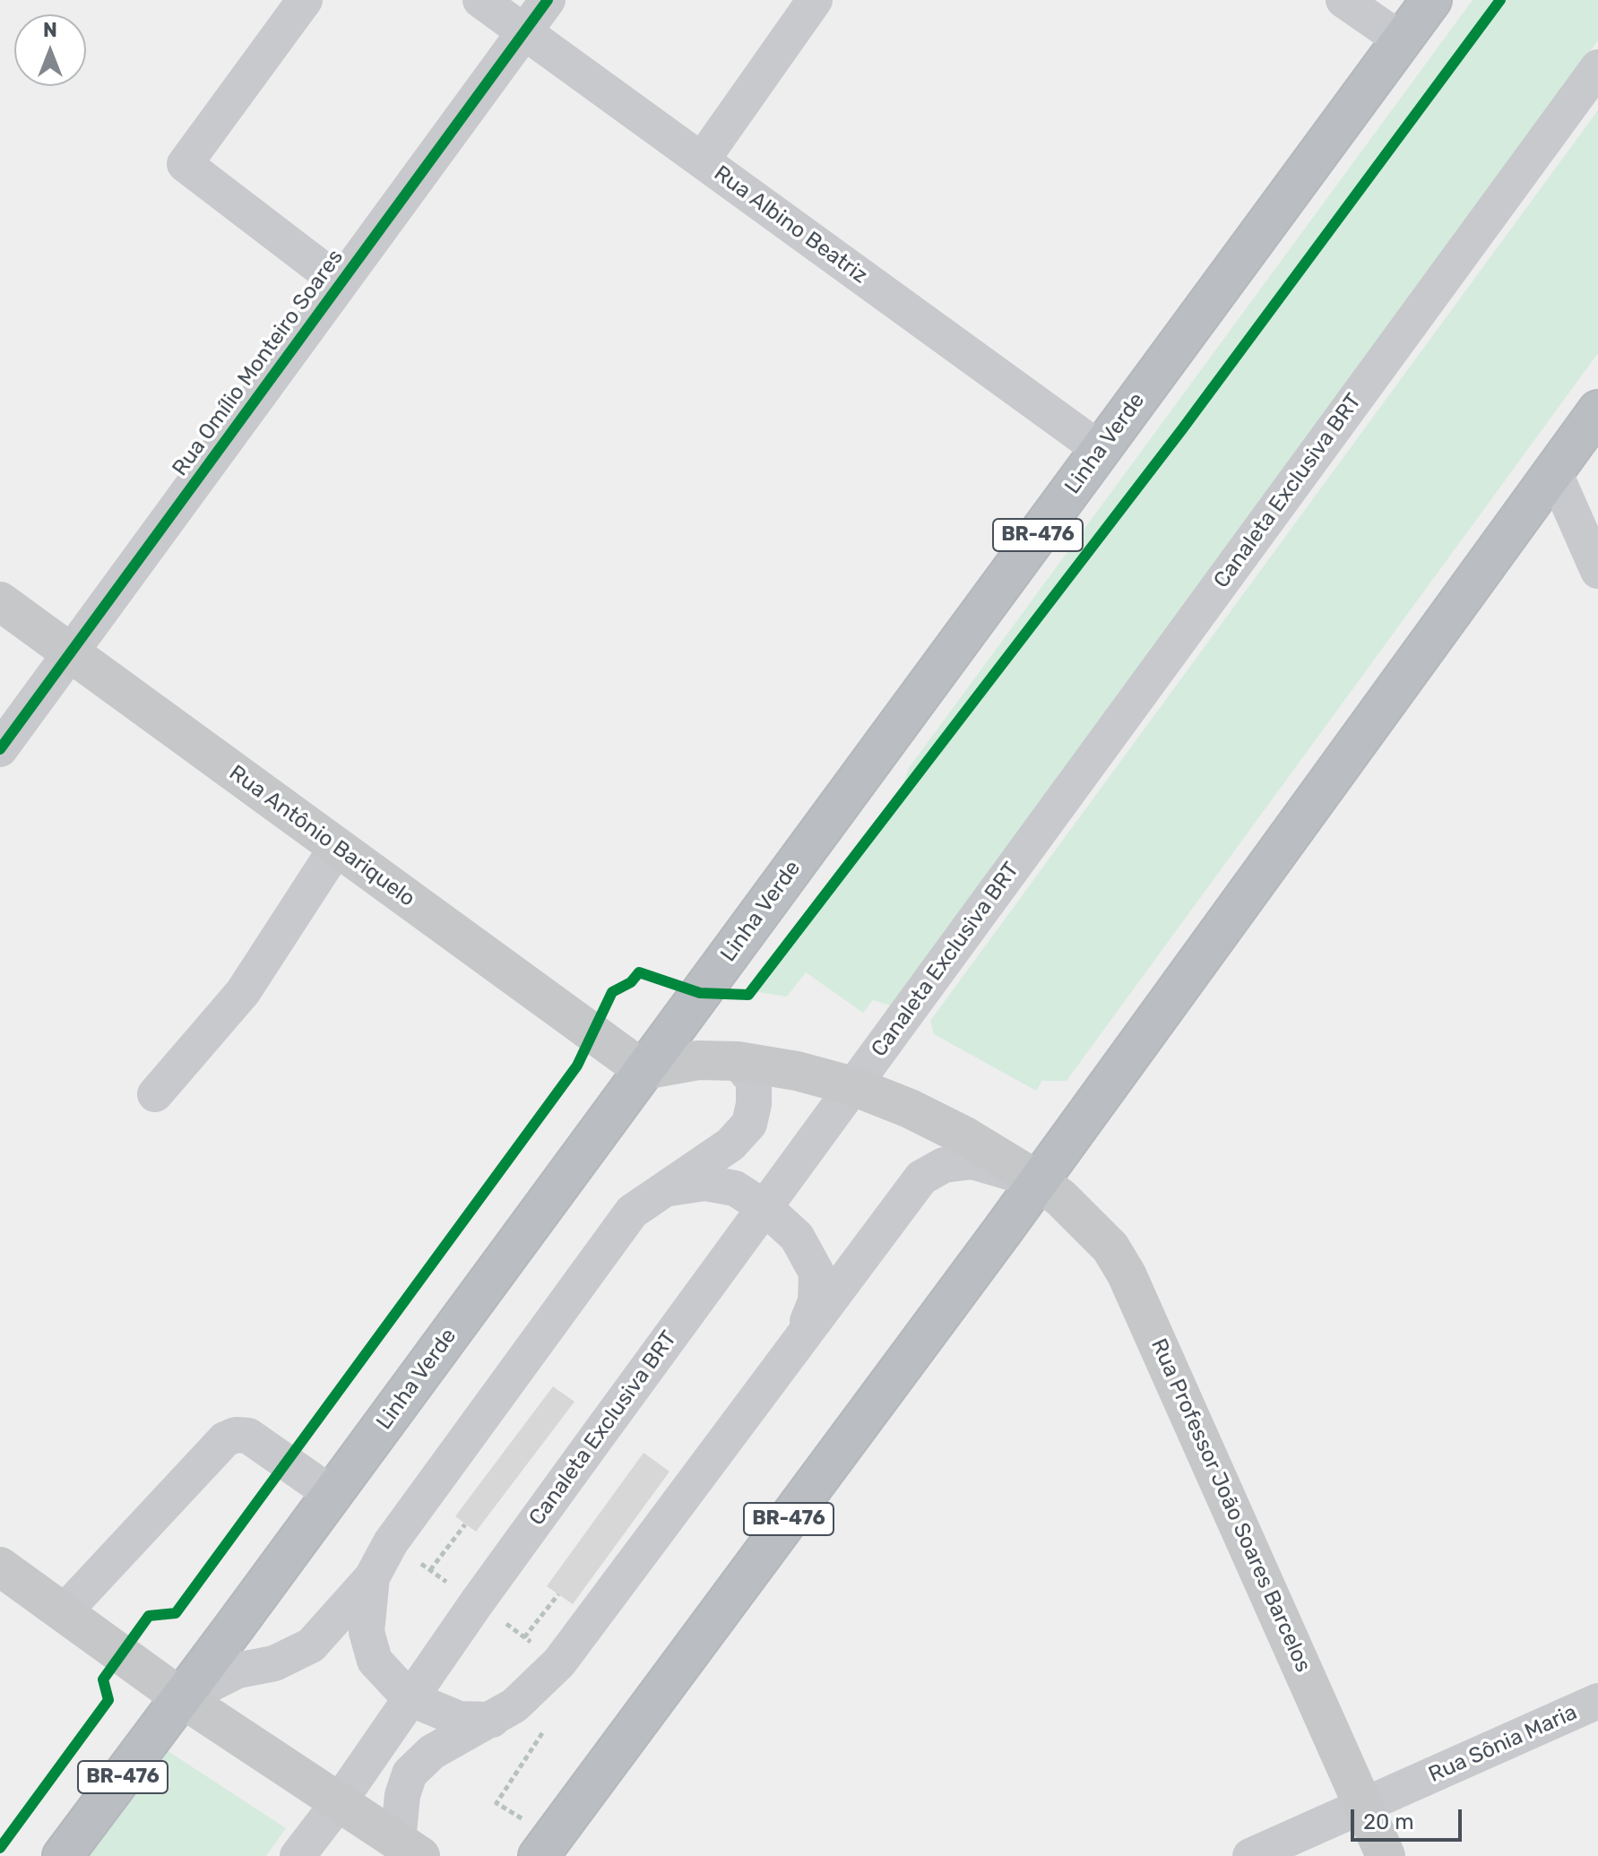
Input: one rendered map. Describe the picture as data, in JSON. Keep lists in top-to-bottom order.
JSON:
{
  "streets": {
    "highway": ["Linha Verde", "BR-476"],
    "main road": ["Rua Antônio Bariquelo", "Rua Professor João Soares Barcelos"],
    "street": [
      "Rua Albino Beatriz",
      "Rua Omílio Monteiro Soares",
      "Canaleta Exclusiva BRT",
      "Rua Sônia Maria"
    ]
  },
  "crossings": [
    ["Rua Albino Beatriz", "Rua Omílio Monteiro Soares"],
    ["Rua Albino Beatriz", "Linha Verde"],
    ["Rua Omílio Monteiro Soares", "Rua Antônio Bariquelo"],
    ["Linha Verde", "Rua Antônio Bariquelo"],
    ["Linha Verde", "Rua Professor João Soares Barcelos"],
    ["Canaleta Exclusiva BRT", "Rua Professor João Soares Barcelos"],
    ["BR-476", "Rua Professor João Soares Barcelos"],
    ["Rua Antônio Bariquelo", "Rua Professor João Soares Barcelos"],
    ["Rua Professor João Soares Barcelos", "Rua Sônia Maria"]
  ],
  "scale_bar": "20 m",
  "north": "top"
}
